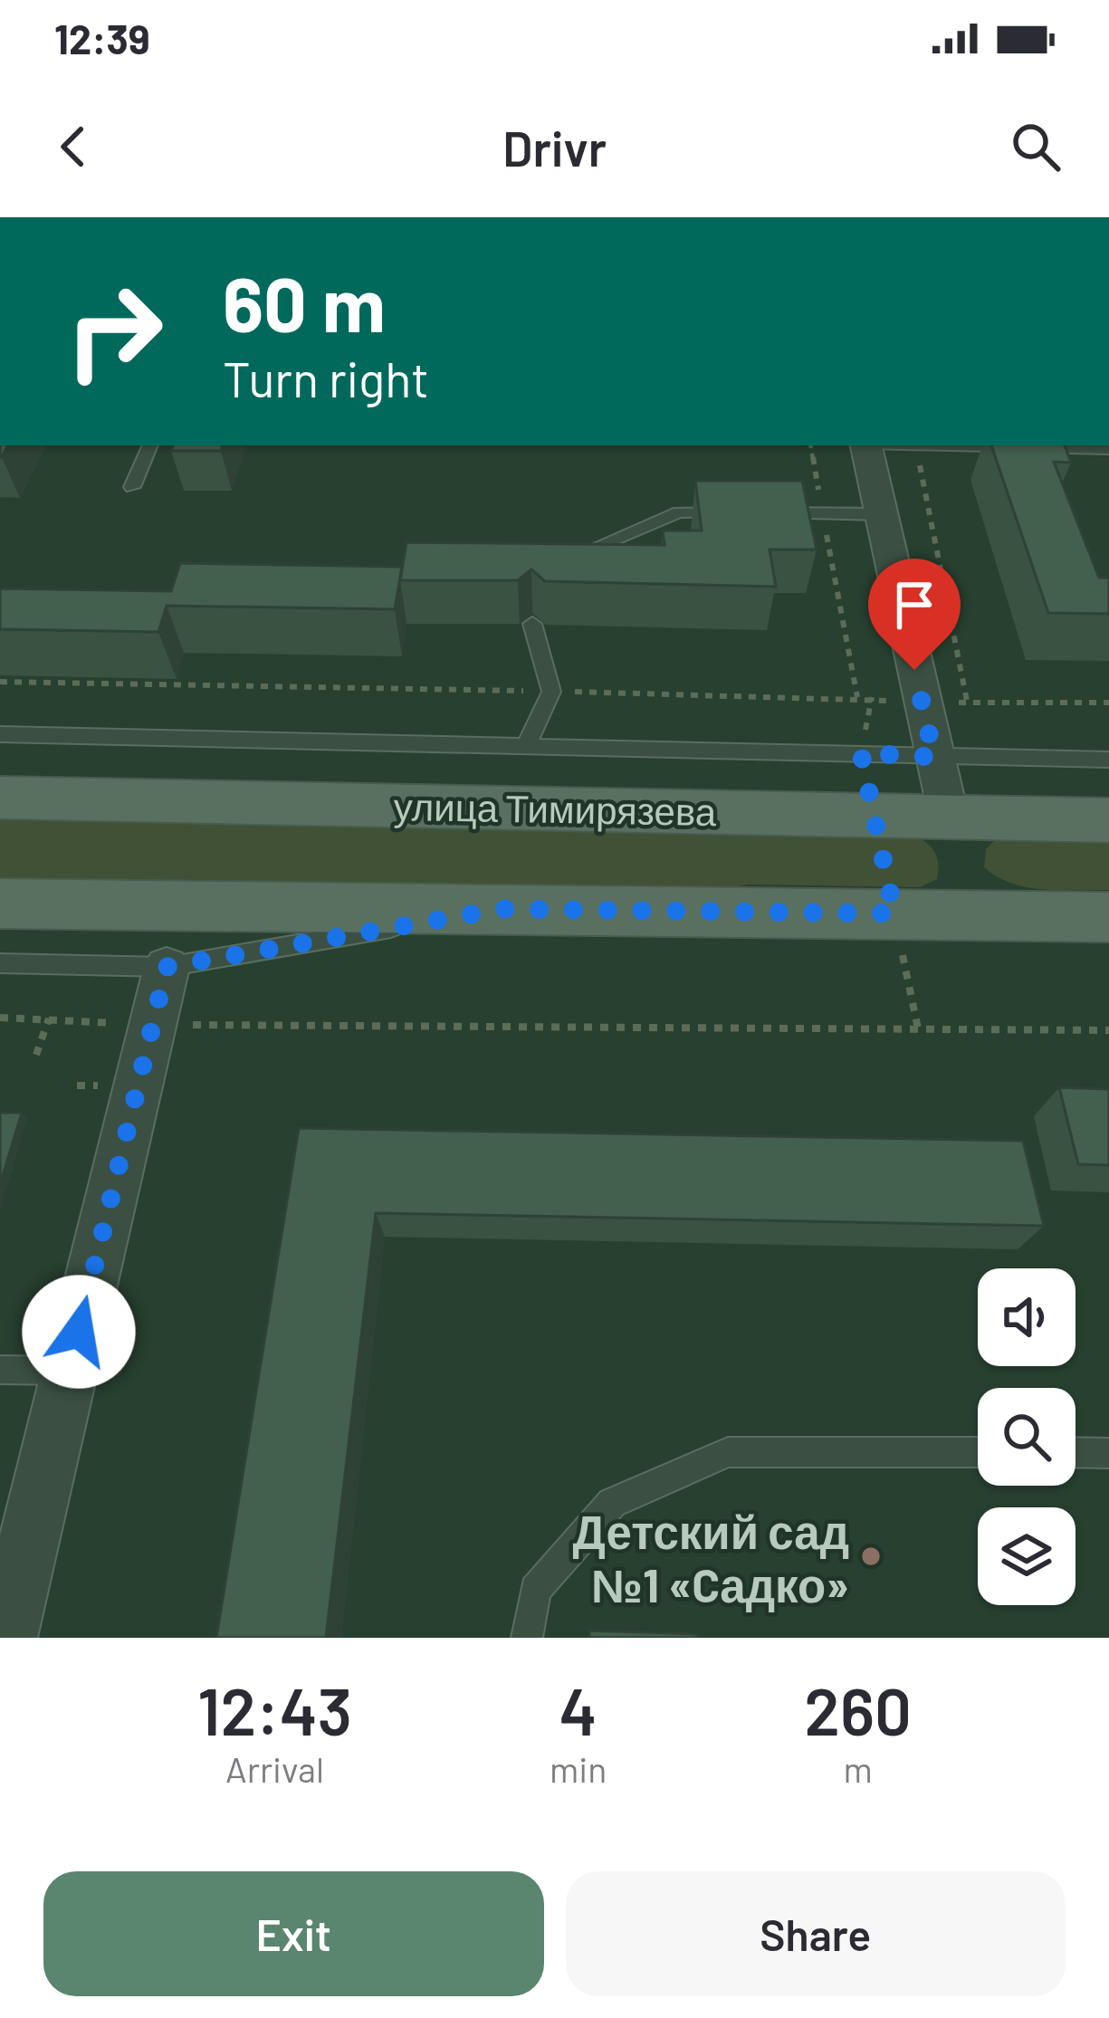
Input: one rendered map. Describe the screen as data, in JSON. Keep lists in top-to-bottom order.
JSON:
{
  "streets": {
    "main road": ["улица Тимирязева"]
  },
  "places": ["Детский сад №1 «Cадко»"],
  "page": {
    "status": "12:39",
    "header": "Drivr",
    "turn": ["60 m", "Turn right"],
    "eta": [
      "12:43",
      "Arrival",
      "4",
      "min",
      "260",
      "m"
    ],
    "buttons": ["Exit", "Share"]
  }
}
